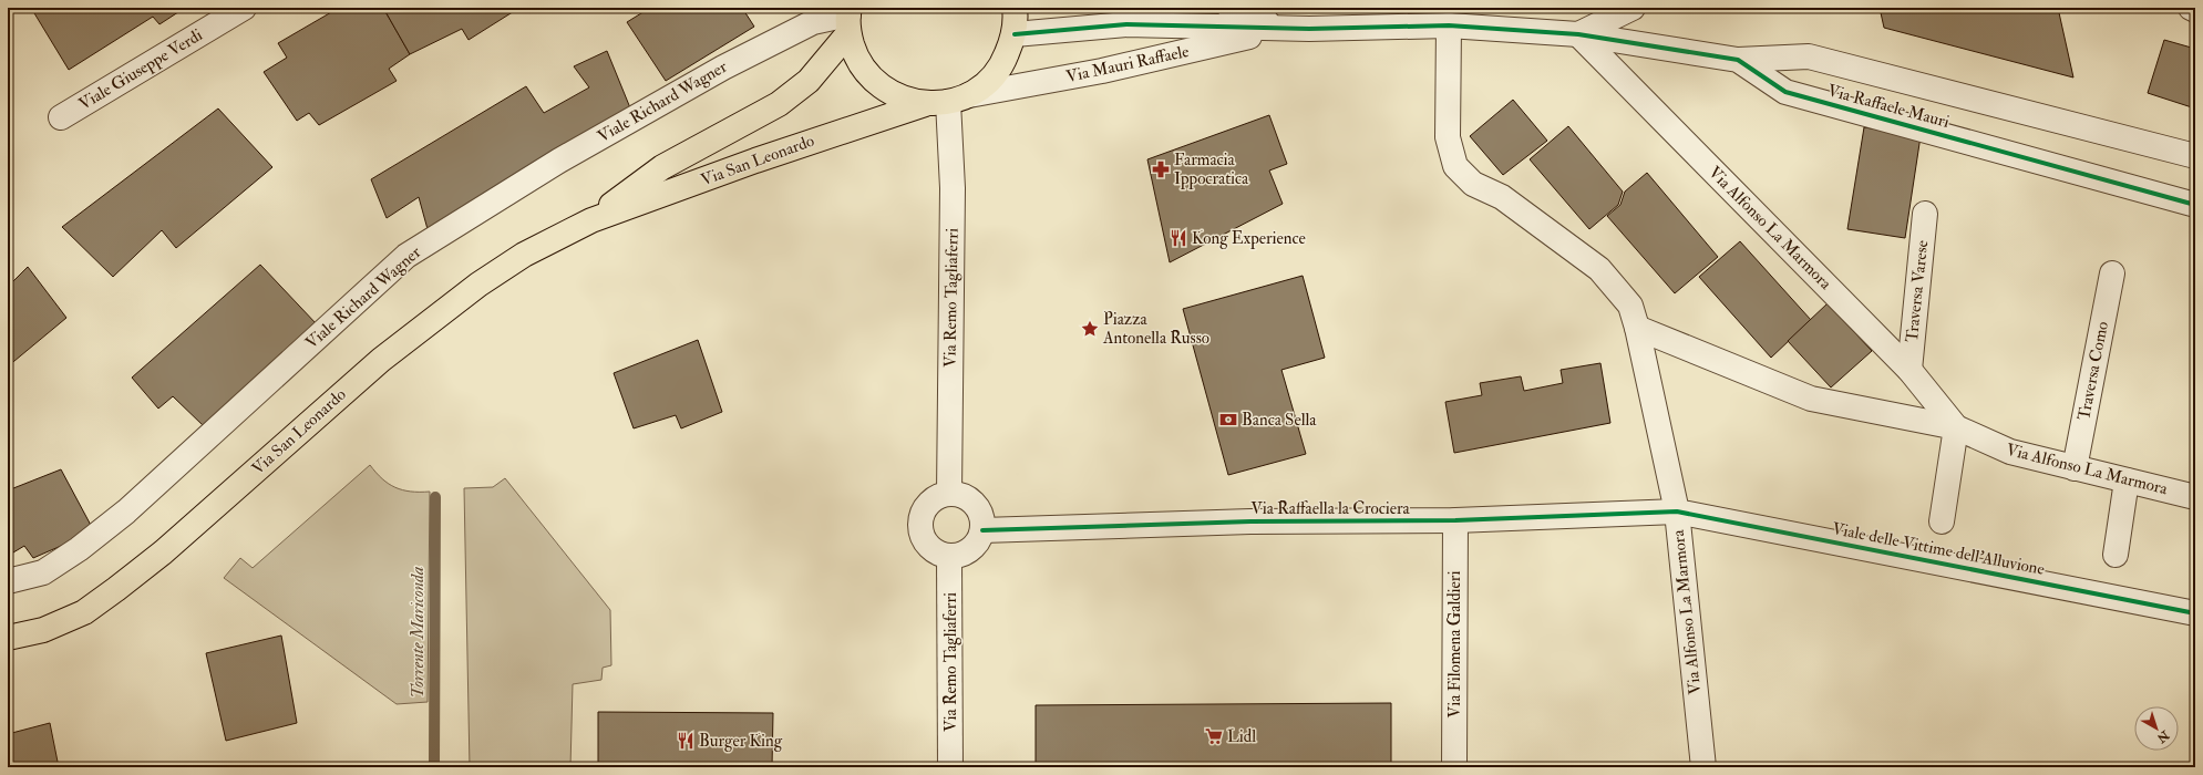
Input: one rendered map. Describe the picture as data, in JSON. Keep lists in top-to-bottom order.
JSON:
{
  "streets": {
    "main road": ["Via San Leonardo"],
    "street": [
      "Via Mauri Raffaele",
      "Viale Giuseppe Verdi",
      "Viale Richard Wagner",
      "Via Raffaele Mauri",
      "Via Alfonso La Marmora",
      "Traversa Varese",
      "Via Remo Tagliaferri",
      "Traversa Como",
      "Via Raffaella la Crociera",
      "Viale delle Vittime dell'Alluvione",
      "Via Filomena Galdieri"
    ]
  },
  "crossings": [
    ["Via Mauri Raffaele", "Via Raffaele Mauri"],
    ["Via Mauri Raffaele", "Via San Leonardo"],
    ["Via Mauri Raffaele", "Via Alfonso La Marmora"],
    ["Via Mauri Raffaele", "Via Remo Tagliaferri"],
    ["Viale Richard Wagner", "Via San Leonardo"],
    ["Via Raffaele Mauri", "Via Alfonso La Marmora"],
    ["Via San Leonardo", "Via Remo Tagliaferri"],
    ["Via Alfonso La Marmora", "Traversa Varese"],
    ["Via Alfonso La Marmora", "Traversa Como"],
    ["Via Alfonso La Marmora", "Via Raffaella la Crociera"],
    ["Via Alfonso La Marmora", "Viale delle Vittime dell'Alluvione"],
    ["Via Remo Tagliaferri", "Via Raffaella la Crociera"],
    ["Via Raffaella la Crociera", "Viale delle Vittime dell'Alluvione"],
    ["Via Raffaella la Crociera", "Via Filomena Galdieri"]
  ],
  "water": ["Torrente Mariconda"],
  "places": {
    "pharmacy": ["Farmacia Ippocratica"],
    "restaurant": ["Kong Experience", "Burger King"],
    "place": ["Piazza Antonella Russo"],
    "bank": ["Banca Sella"],
    "supermarket": ["Lidl"]
  },
  "north": "bottom right"
}
